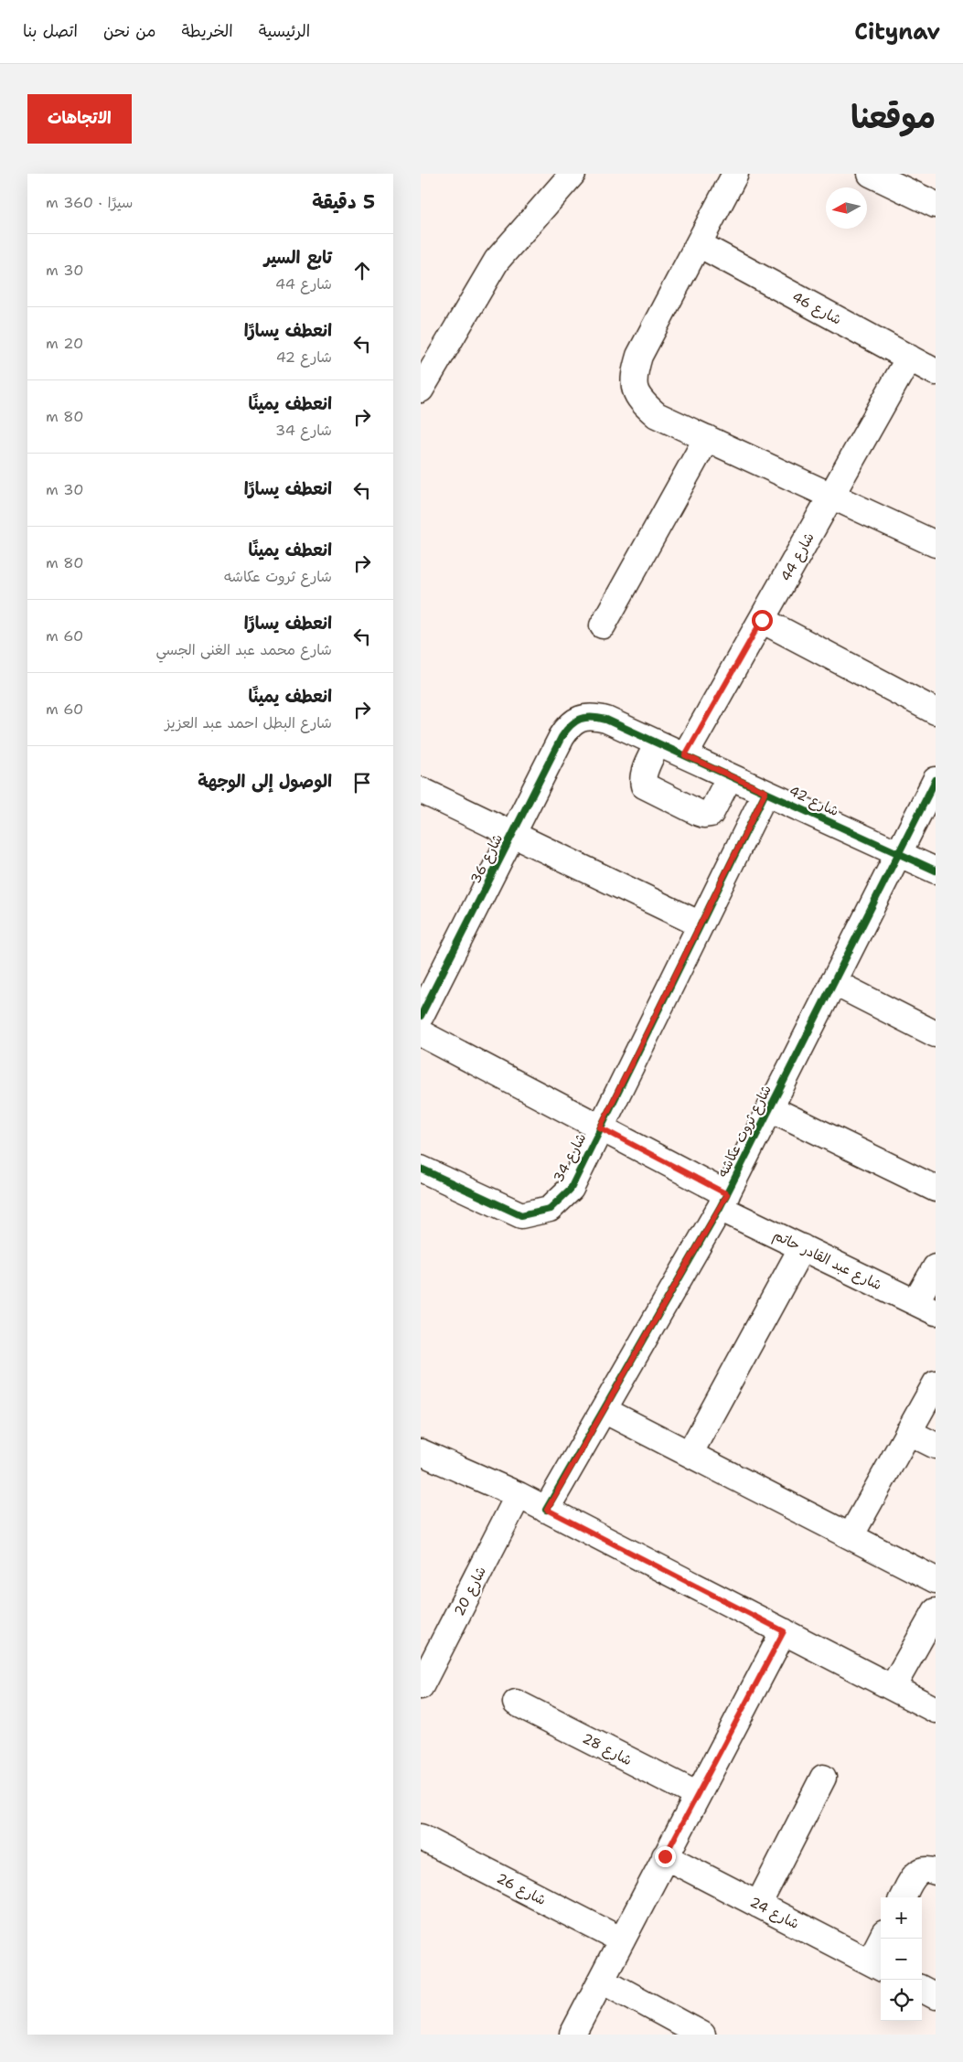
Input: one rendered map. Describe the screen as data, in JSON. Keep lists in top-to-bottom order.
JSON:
{
  "streets": {
    "street": [
      "شارع 46",
      "شارع 44",
      "شارع 42",
      "شارع 36",
      "شارع ثروت عكاشه",
      "شارع 34",
      "شارع عبد القادر حاتم",
      "شارع 20",
      "شارع 28",
      "شارع 26",
      "شارع 24"
    ]
  },
  "crossings": [
    ["شارع 46", "شارع 44"],
    ["شارع 44", "شارع 42"],
    ["شارع 42", "شارع 36"],
    ["شارع 42", "شارع ثروت عكاشه"],
    ["شارع 42", "شارع 34"],
    ["شارع ثروت عكاشه", "شارع عبد القادر حاتم"],
    ["شارع 34", "شارع عبد القادر حاتم"]
  ],
  "north": "left",
  "page": {
    "header": "Citynav",
    "nav": [
      "الرئيسية",
      "الخريطة",
      "من نحن",
      "اتصل بنا"
    ],
    "title": "موقعنا",
    "buttons": "الاتجاهات",
    "heading": ["5 دقيقة", "سيرًا · 360 m"],
    "list": [
      ["تابع السير", "شارع 44", "30 m"],
      ["انعطف يسارًا", "شارع 42", "20 m"],
      ["انعطف يمينًا", "شارع 34", "80 m"],
      ["انعطف يسارًا", "30 m"],
      ["انعطف يمينًا", "شارع ثروت عكاشه", "80 m"],
      ["انعطف يسارًا", "شارع محمد عبد الغنى الجسي", "60 m"],
      ["انعطف يمينًا", "شارع البطل احمد عبد العزيز", "60 m"],
      "الوصول إلى الوجهة"
    ],
    "map_buttons": ["+", "−"]
  }
}
